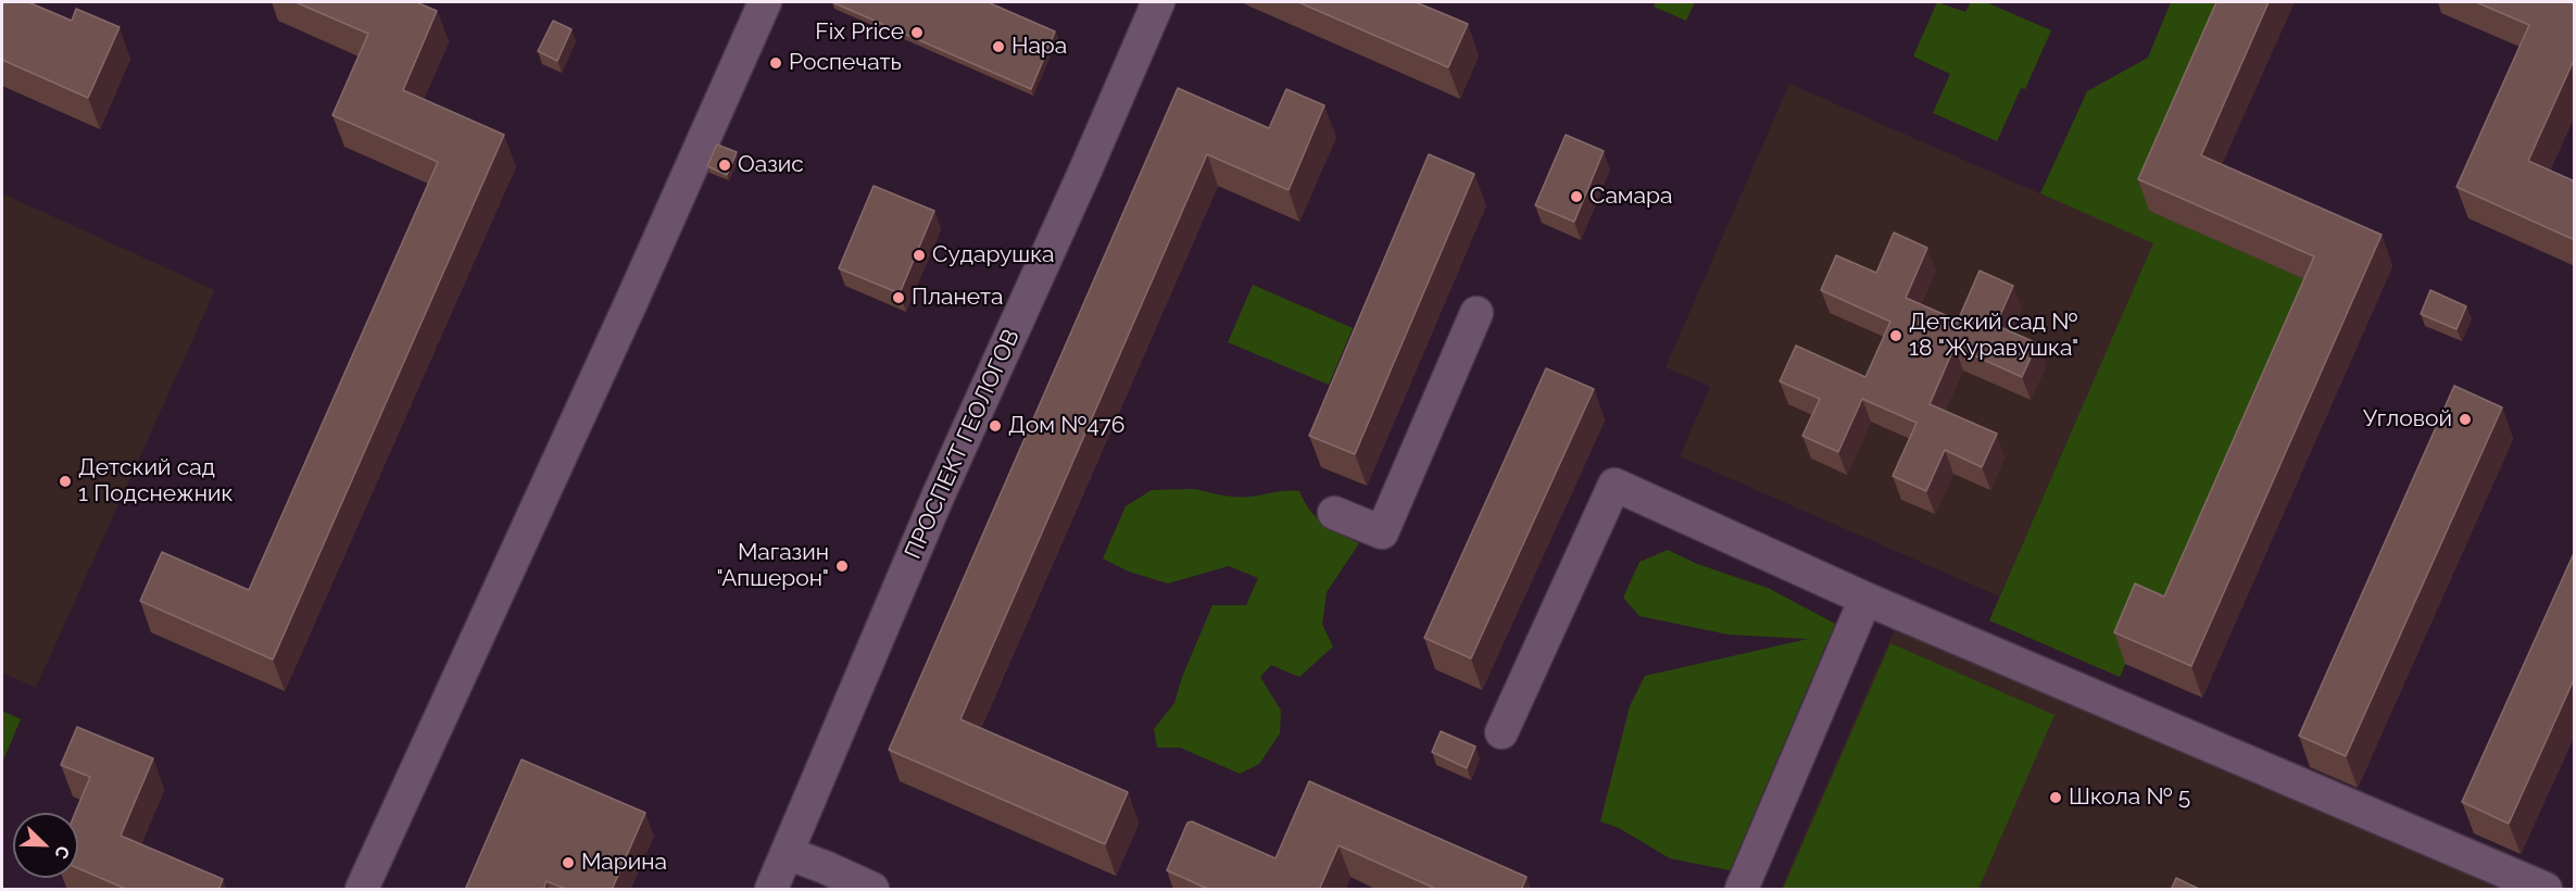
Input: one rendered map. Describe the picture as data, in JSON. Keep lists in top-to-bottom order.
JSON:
{
  "streets": {
    "street": ["ПРОСПЕКТ ГЕОЛОГОВ"]
  },
  "places": [
    "Fix Price",
    "Нара",
    "Роспечать",
    "Оазис",
    "Самара",
    "Сударушка",
    "Планета",
    "Детский сад № 18 \"Журавушка\"",
    "Угловой",
    "Дом №476",
    "Детский сад 1 Подснежник",
    "Магазин \"Апшерон\"",
    "Школа № 5",
    "Марина"
  ],
  "north": "bottom right"
}
